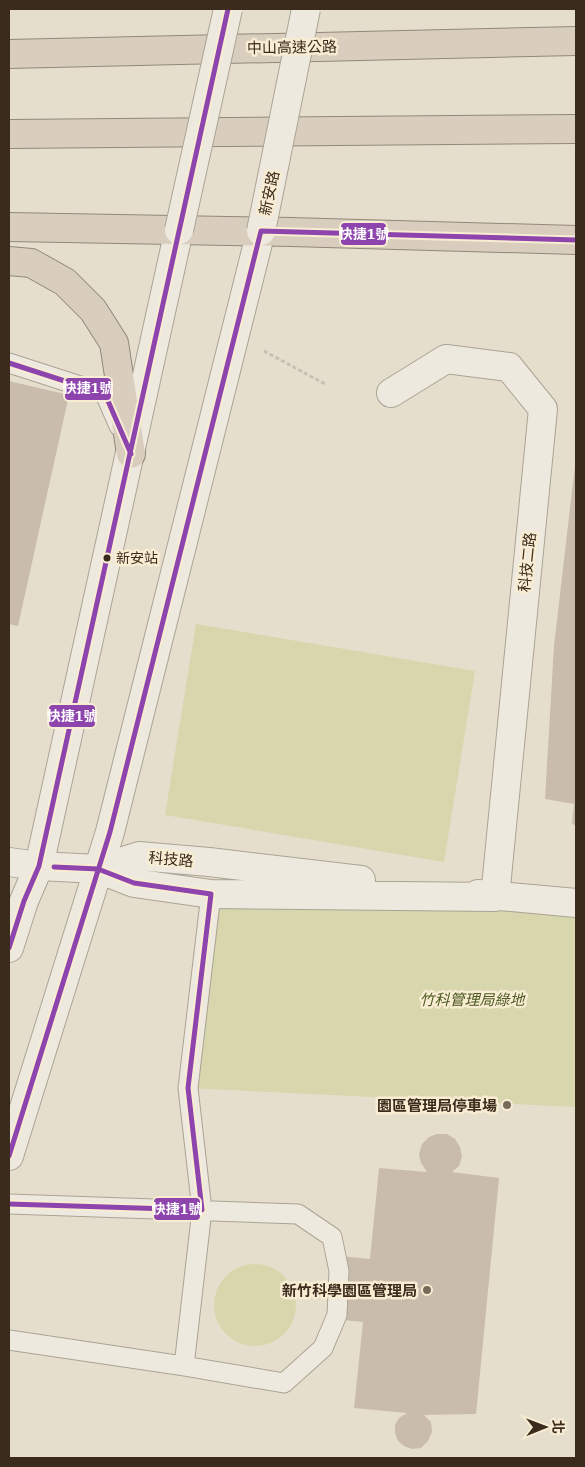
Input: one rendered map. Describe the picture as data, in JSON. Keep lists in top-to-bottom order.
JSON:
{
  "streets": {
    "highway": ["中山高速公路"],
    "street": ["新安路", "科技二路", "科技路"]
  },
  "crossings": [
    ["新安路", "科技路"],
    ["科技二路", "科技路"]
  ],
  "parks": ["竹科管理局綠地"],
  "places": ["新安站", "園區管理局停車場", "新竹科學園區管理局"],
  "lines": ["transit line 快捷1號"],
  "north": "right"
}
